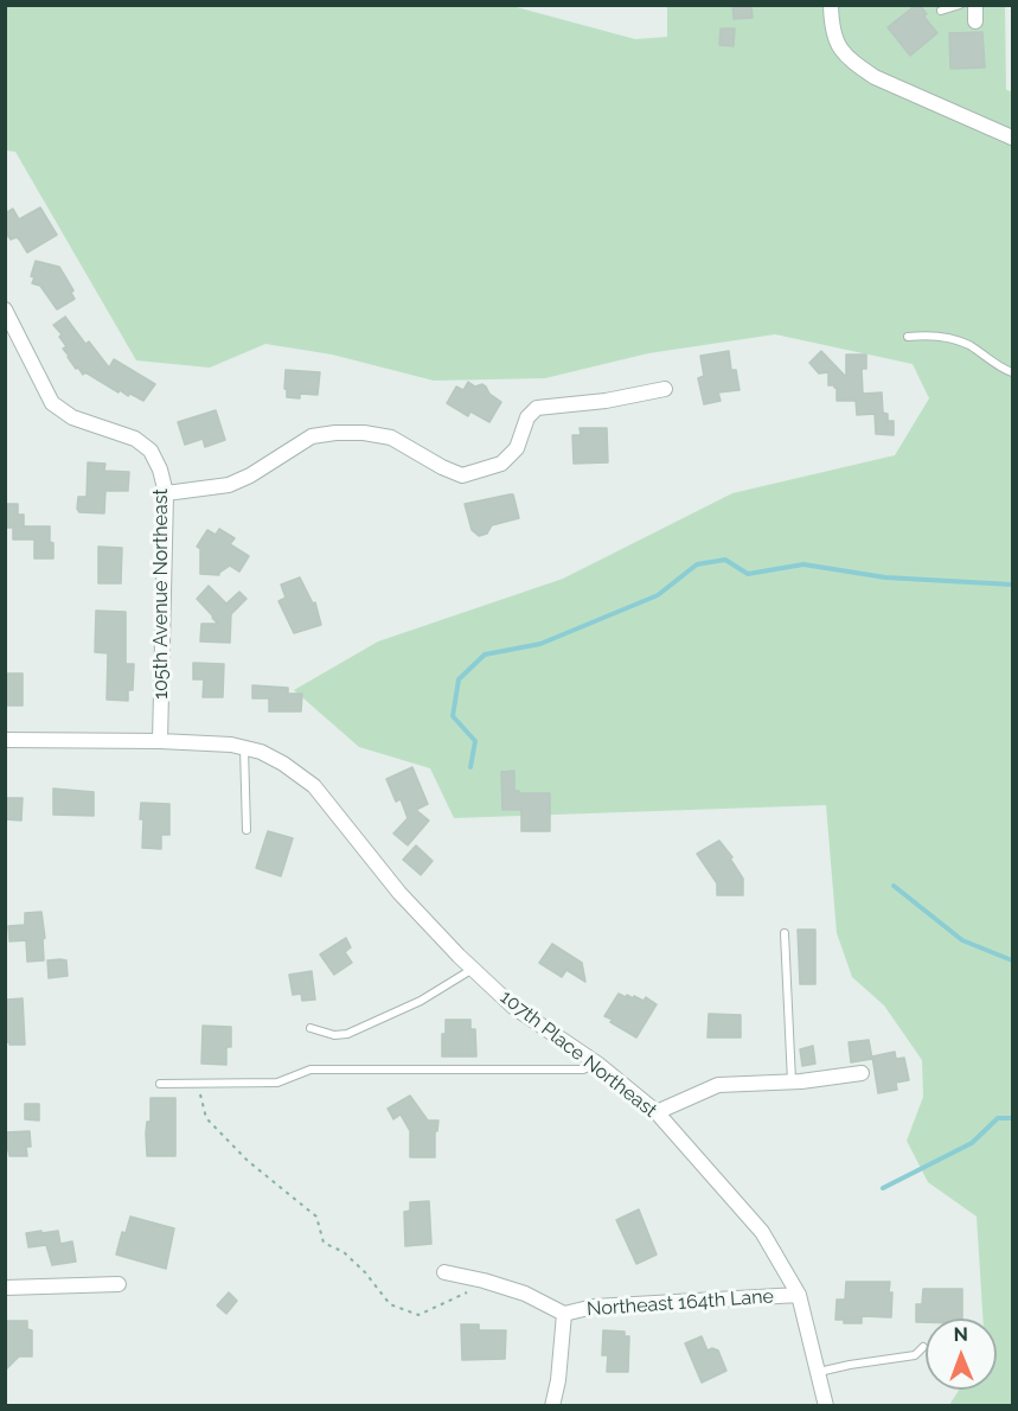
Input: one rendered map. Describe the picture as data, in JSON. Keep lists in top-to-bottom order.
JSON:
{
  "streets": {
    "street": ["105th Avenue Northeast", "107th Place Northeast", "Northeast 164th Lane"]
  },
  "crossings": [
    ["105th Avenue Northeast", "107th Place Northeast"],
    ["107th Place Northeast", "Northeast 164th Lane"]
  ],
  "north": "top"
}
